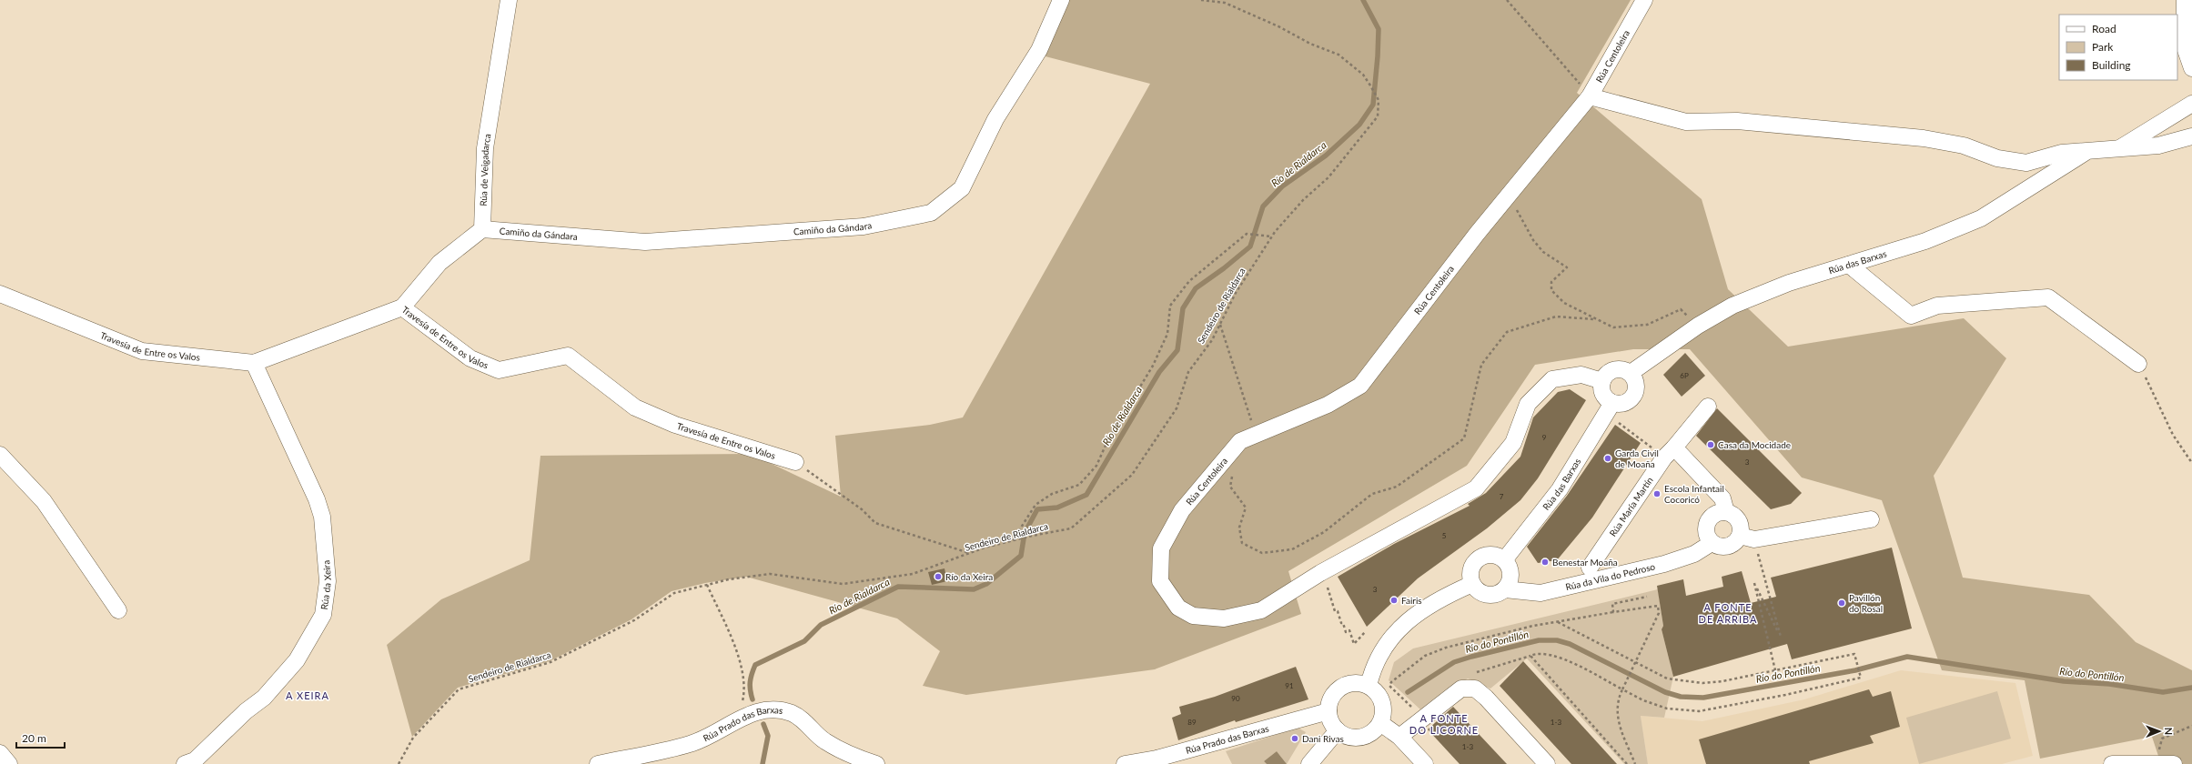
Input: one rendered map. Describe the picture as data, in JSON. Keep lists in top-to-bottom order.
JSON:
{
  "streets": {
    "street": [
      "Rúa Centoleira",
      "Rúa de Veigadarca",
      "Camiño da Gándara",
      "Rúa das Barxas",
      "Travesía de Entre os Valos",
      "Rúa María Martín",
      "Rúa da Vila do Pedroso",
      "Rúa da Xeira",
      "Rúa Prado das Barxas"
    ],
    "path": ["Sendeiro de Rialdarca"]
  },
  "crossings": [
    ["Rúa Centoleira", "Rúa das Barxas"],
    ["Rúa de Veigadarca", "Camiño da Gándara"],
    ["Rúa das Barxas", "Rúa da Vila do Pedroso"],
    ["Travesía de Entre os Valos", "Rúa da Xeira"]
  ],
  "districts": ["A FONTE DE ARRIBA", "A XEIRA", "A FONTE DO LICORNE"],
  "water": ["Río de Rialdarca", "Río do Pontillón"],
  "places": [
    "Casa da Mocidade",
    "Garda Civil de Moaña",
    "Escola Infantail Cocoricó",
    "Benestar Moaña",
    "Río da Xeira",
    "Fairis",
    "Pavillón do Rosal",
    "Dani Rivas"
  ],
  "house_numbers": [
    "6P",
    "9",
    "3",
    "7",
    "5",
    "3",
    "91",
    "90",
    "89",
    "1-3",
    "1-3"
  ],
  "legend": ["Road", "Park", "Building"],
  "scale_bar": "20 m",
  "north": "right"
}
